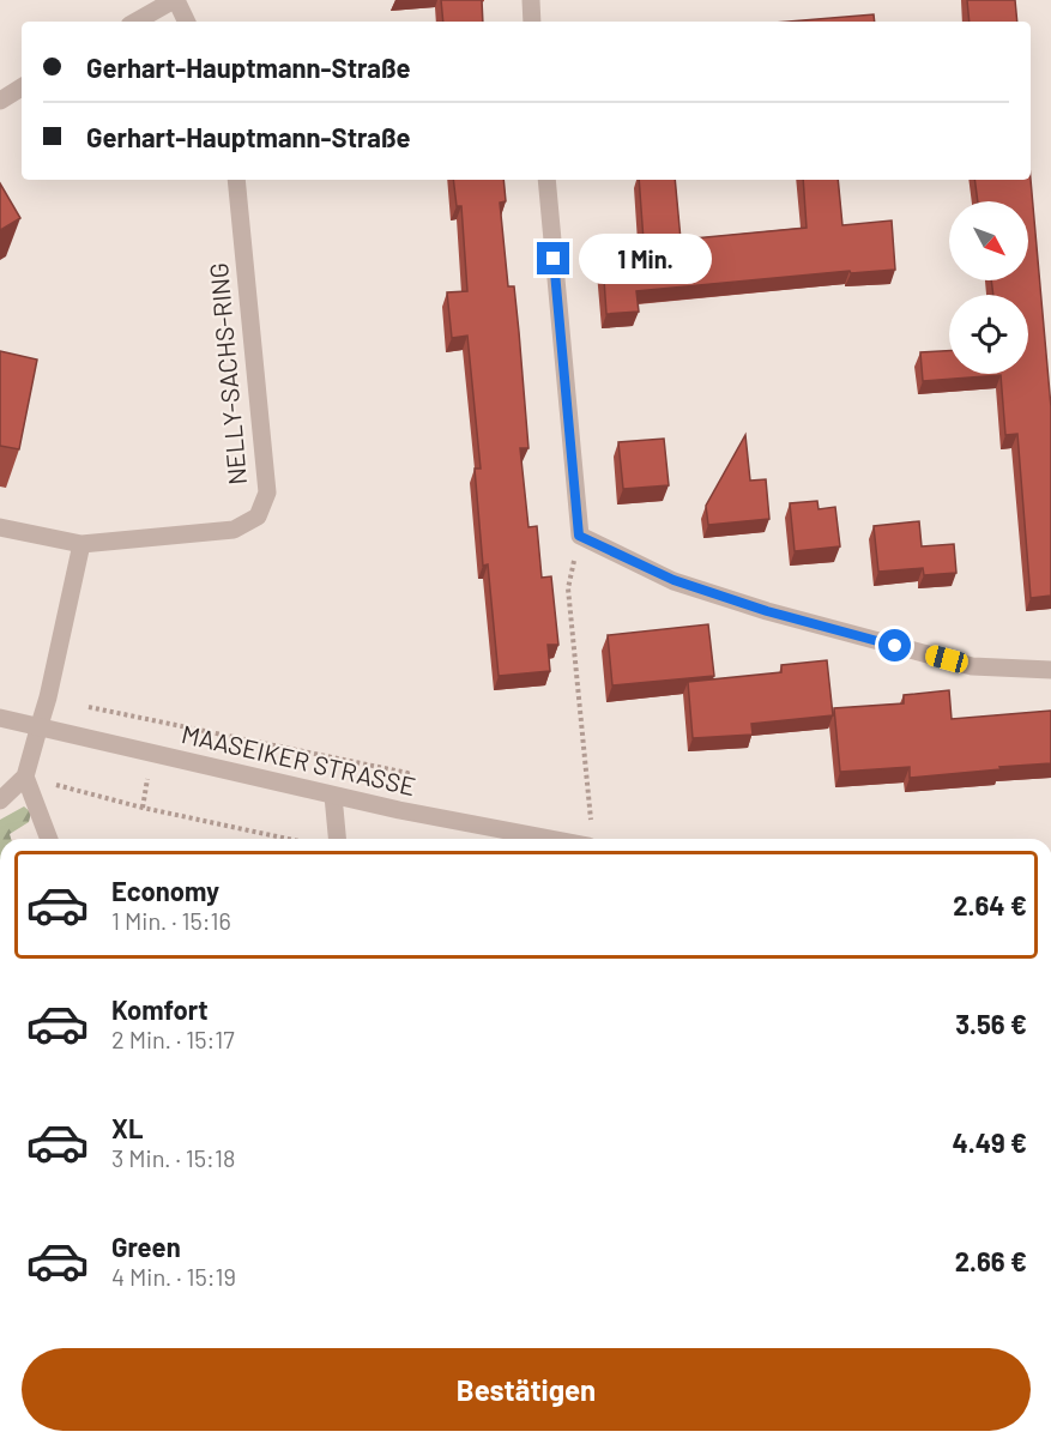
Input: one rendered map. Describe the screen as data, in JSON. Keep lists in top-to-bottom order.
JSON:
{
  "streets": {
    "street": ["NELLY-SACHS-RING", "MAASEIKER STRASSE"]
  },
  "north": "bottom right",
  "page": {
    "banner": ["Gerhart-Hauptmann-Straße", "Gerhart-Hauptmann-Straße"],
    "bubble": "1 Min.",
    "list": [
      {
        "name": "Economy",
        "note": "1 Min. · 15:16",
        "value": "2.64 €"
      },
      {
        "name": "Komfort",
        "note": "2 Min. · 15:17",
        "value": "3.56 €"
      },
      {
        "name": "XL",
        "note": "3 Min. · 15:18",
        "value": "4.49 €"
      },
      {
        "name": "Green",
        "note": "4 Min. · 15:19",
        "value": "2.66 €"
      }
    ],
    "buttons": "Bestätigen"
  }
}
